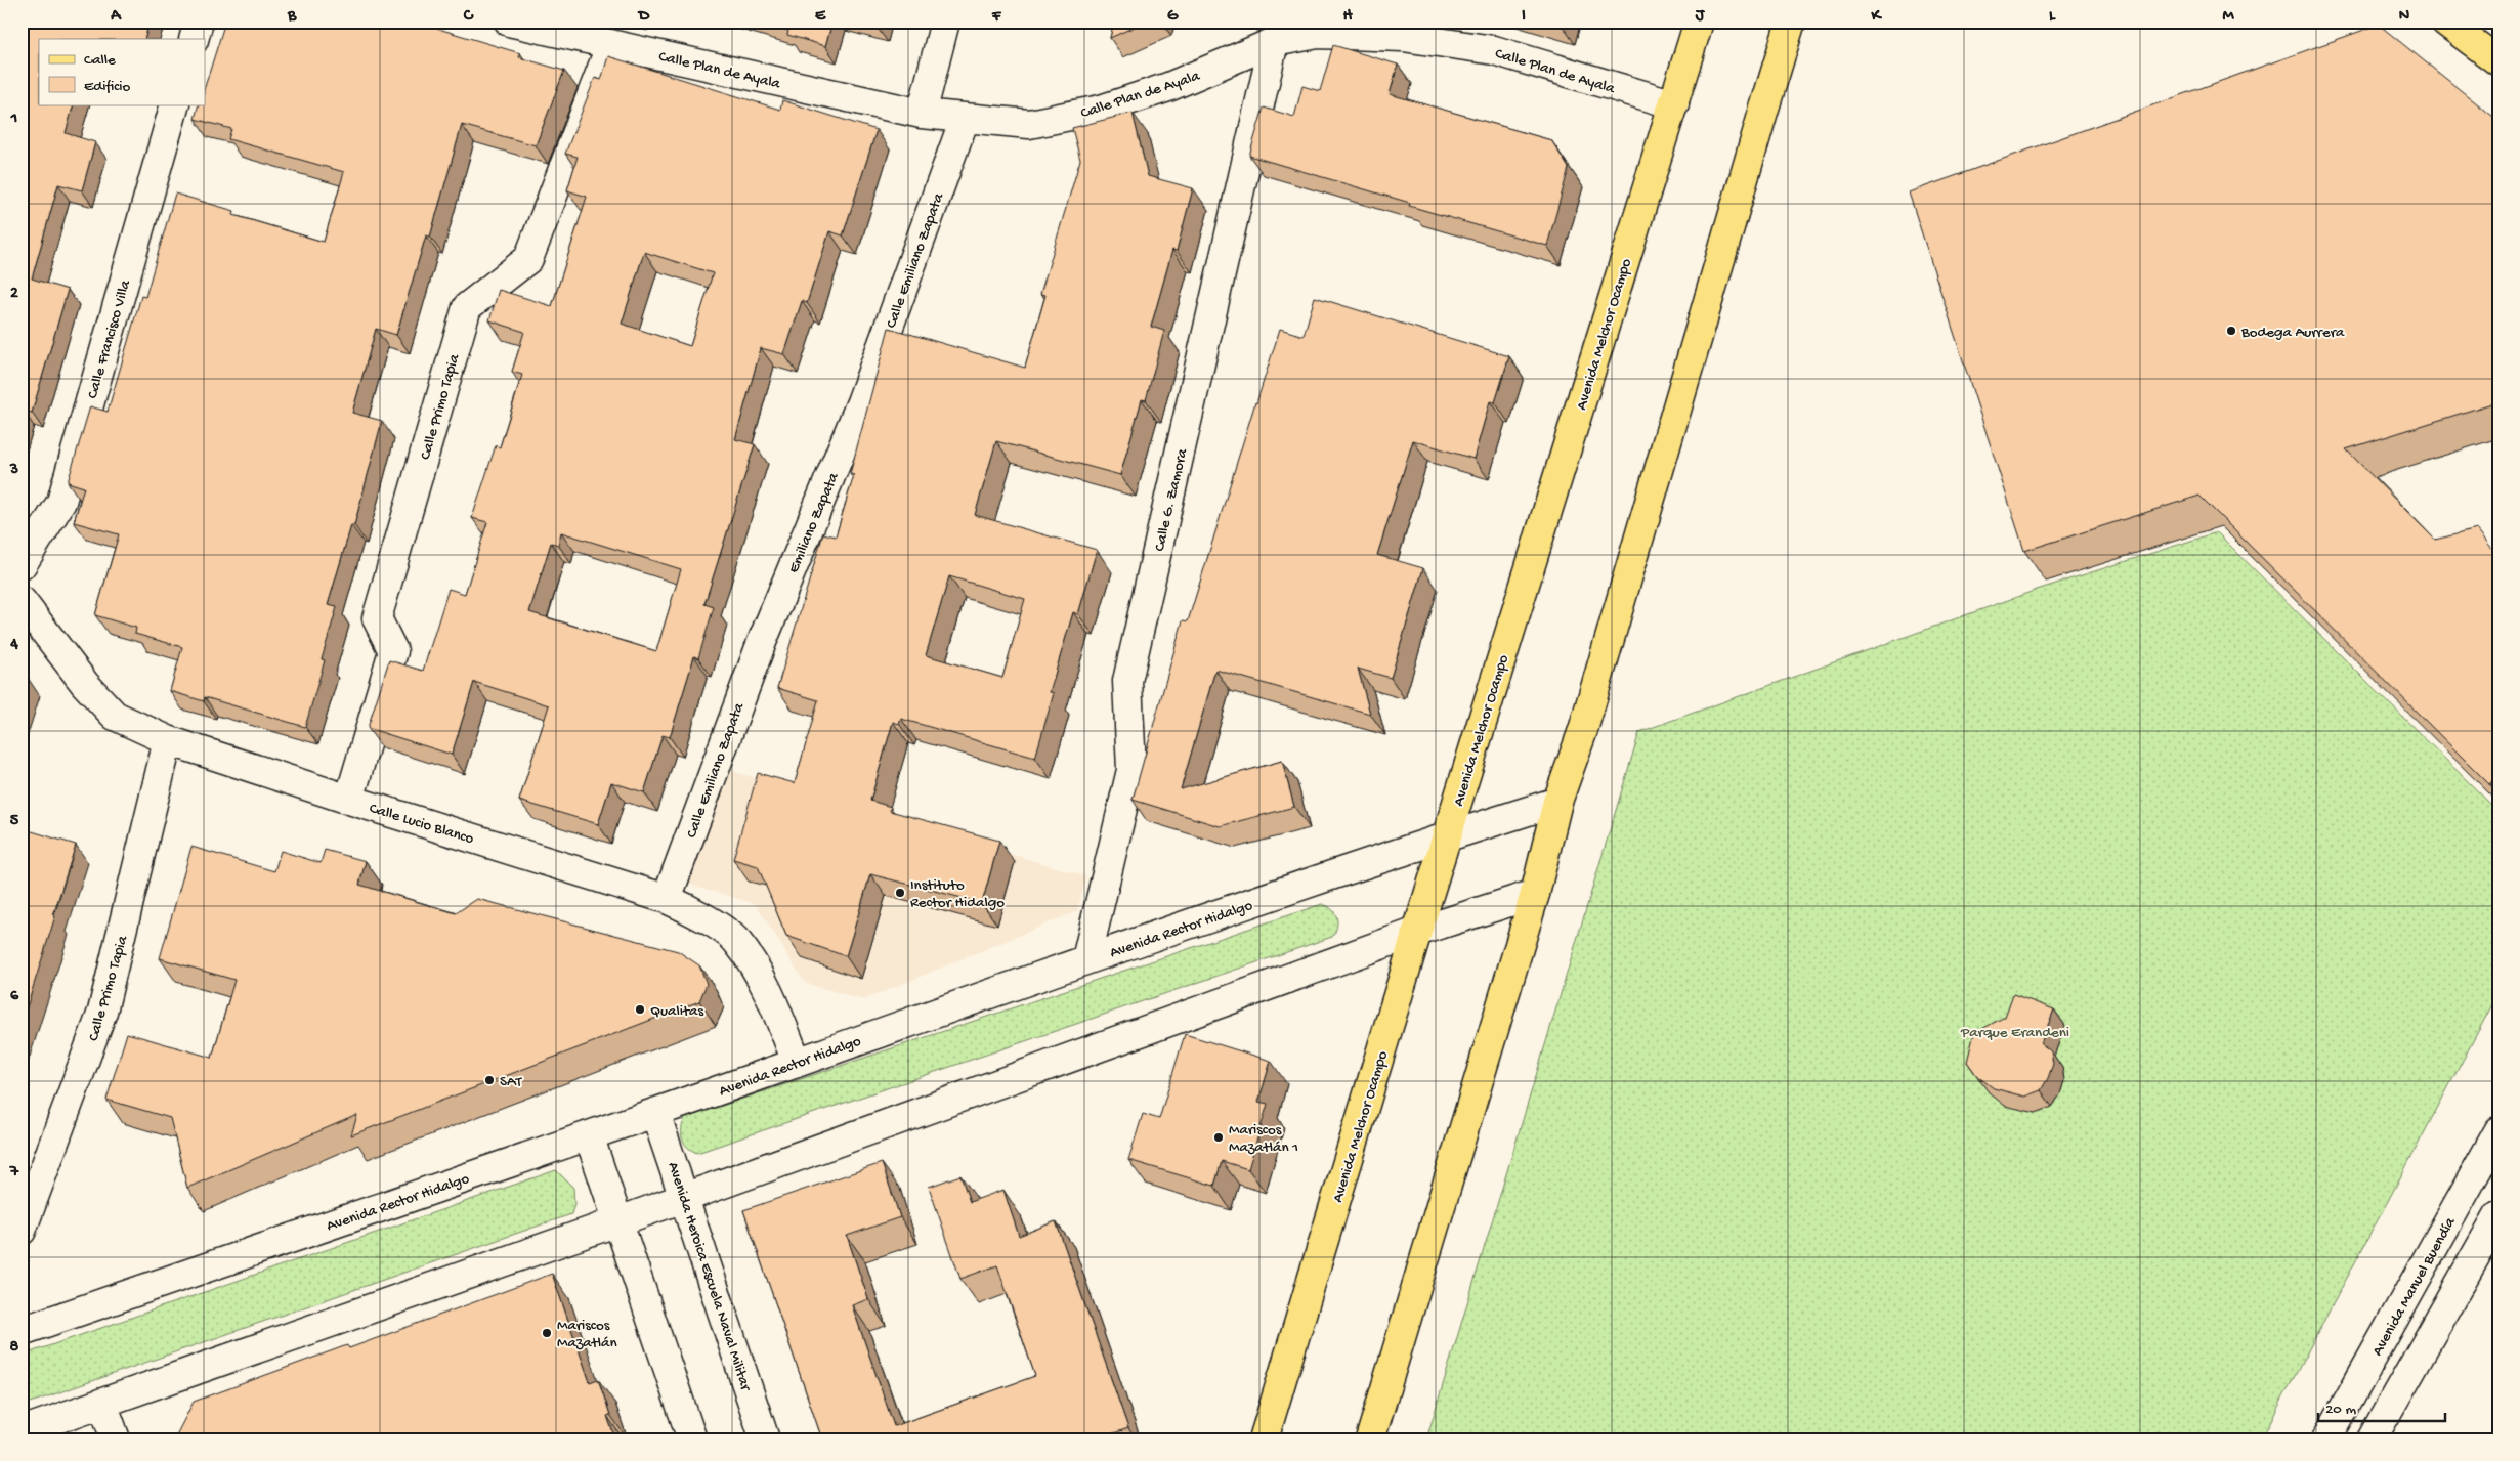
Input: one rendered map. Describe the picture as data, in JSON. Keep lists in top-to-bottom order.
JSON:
{
  "streets": {
    "main road": ["Avenida Melchor Ocampo"],
    "street": [
      "Calle Plan de Ayala",
      "Calle Emiliano Zapata",
      "Calle Francisco Villa",
      "Calle Primo Tapia",
      "Calle G. Zamora",
      "Emiliano Zapata",
      "Calle Lucio Blanco",
      "Avenida Rector Hidalgo",
      "Avenida Heroica Escuela Naval Militar",
      "Avenida Manuel Buendía"
    ]
  },
  "crossings": [
    ["Calle Plan de Ayala", "Calle Emiliano Zapata"],
    ["Calle Plan de Ayala", "Avenida Melchor Ocampo"],
    ["Calle Plan de Ayala", "Calle Primo Tapia"],
    ["Calle Plan de Ayala", "Calle G. Zamora"],
    ["Calle Emiliano Zapata", "Emiliano Zapata"],
    ["Calle Emiliano Zapata", "Calle Lucio Blanco"],
    ["Avenida Melchor Ocampo", "Avenida Rector Hidalgo"],
    ["Calle Primo Tapia", "Calle Lucio Blanco"],
    ["Calle G. Zamora", "Avenida Rector Hidalgo"],
    ["Calle Lucio Blanco", "Avenida Rector Hidalgo"],
    ["Avenida Rector Hidalgo", "Avenida Heroica Escuela Naval Militar"]
  ],
  "parks": ["Parque Erandeni"],
  "places": [
    "Bodega Aurrera",
    "Instituto Rector Hidalgo",
    "Qualitas",
    "SAT",
    "Mariscos Mazatlán 1",
    "Mariscos Mazatlán"
  ],
  "legend": ["Calle", "Edificio"],
  "scale_bar": "20 m",
  "grid": {
    "columns": [
      "A",
      "B",
      "C",
      "D",
      "E",
      "F",
      "G",
      "H",
      "I",
      "J",
      "K",
      "L",
      "M",
      "N"
    ],
    "rows": [
      "1",
      "2",
      "3",
      "4",
      "5",
      "6",
      "7",
      "8"
    ]
  }
}
